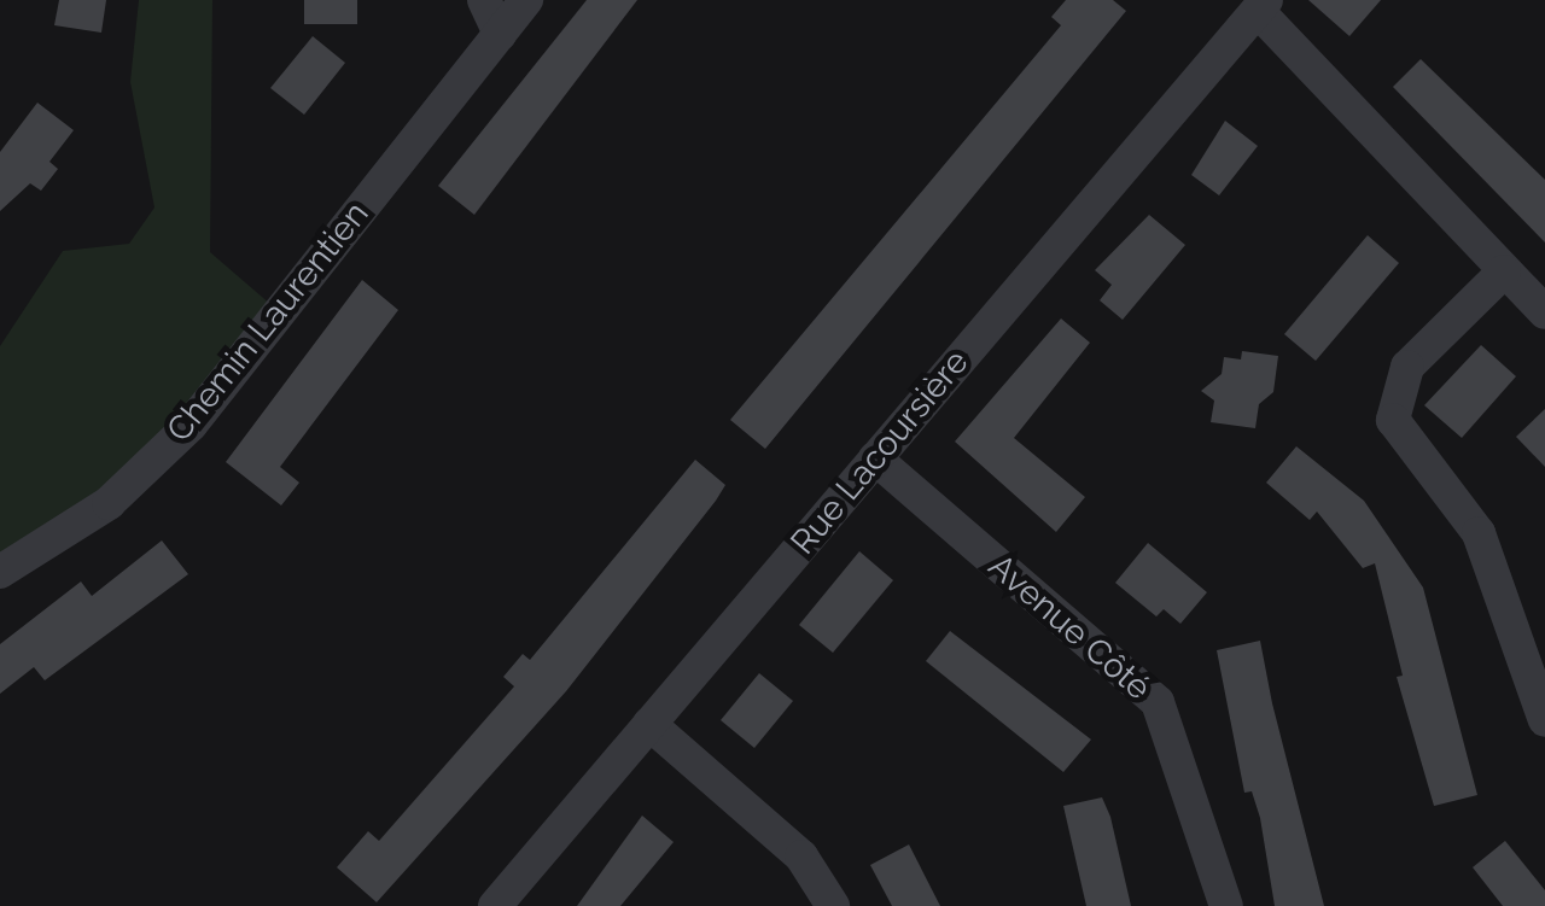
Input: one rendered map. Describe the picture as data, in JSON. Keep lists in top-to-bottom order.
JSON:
{
  "streets": {
    "street": ["Chemin Laurentien", "Rue Lacoursière", "Avenue Côté"]
  },
  "crossings": [
    ["Rue Lacoursière", "Avenue Côté"]
  ]
}
